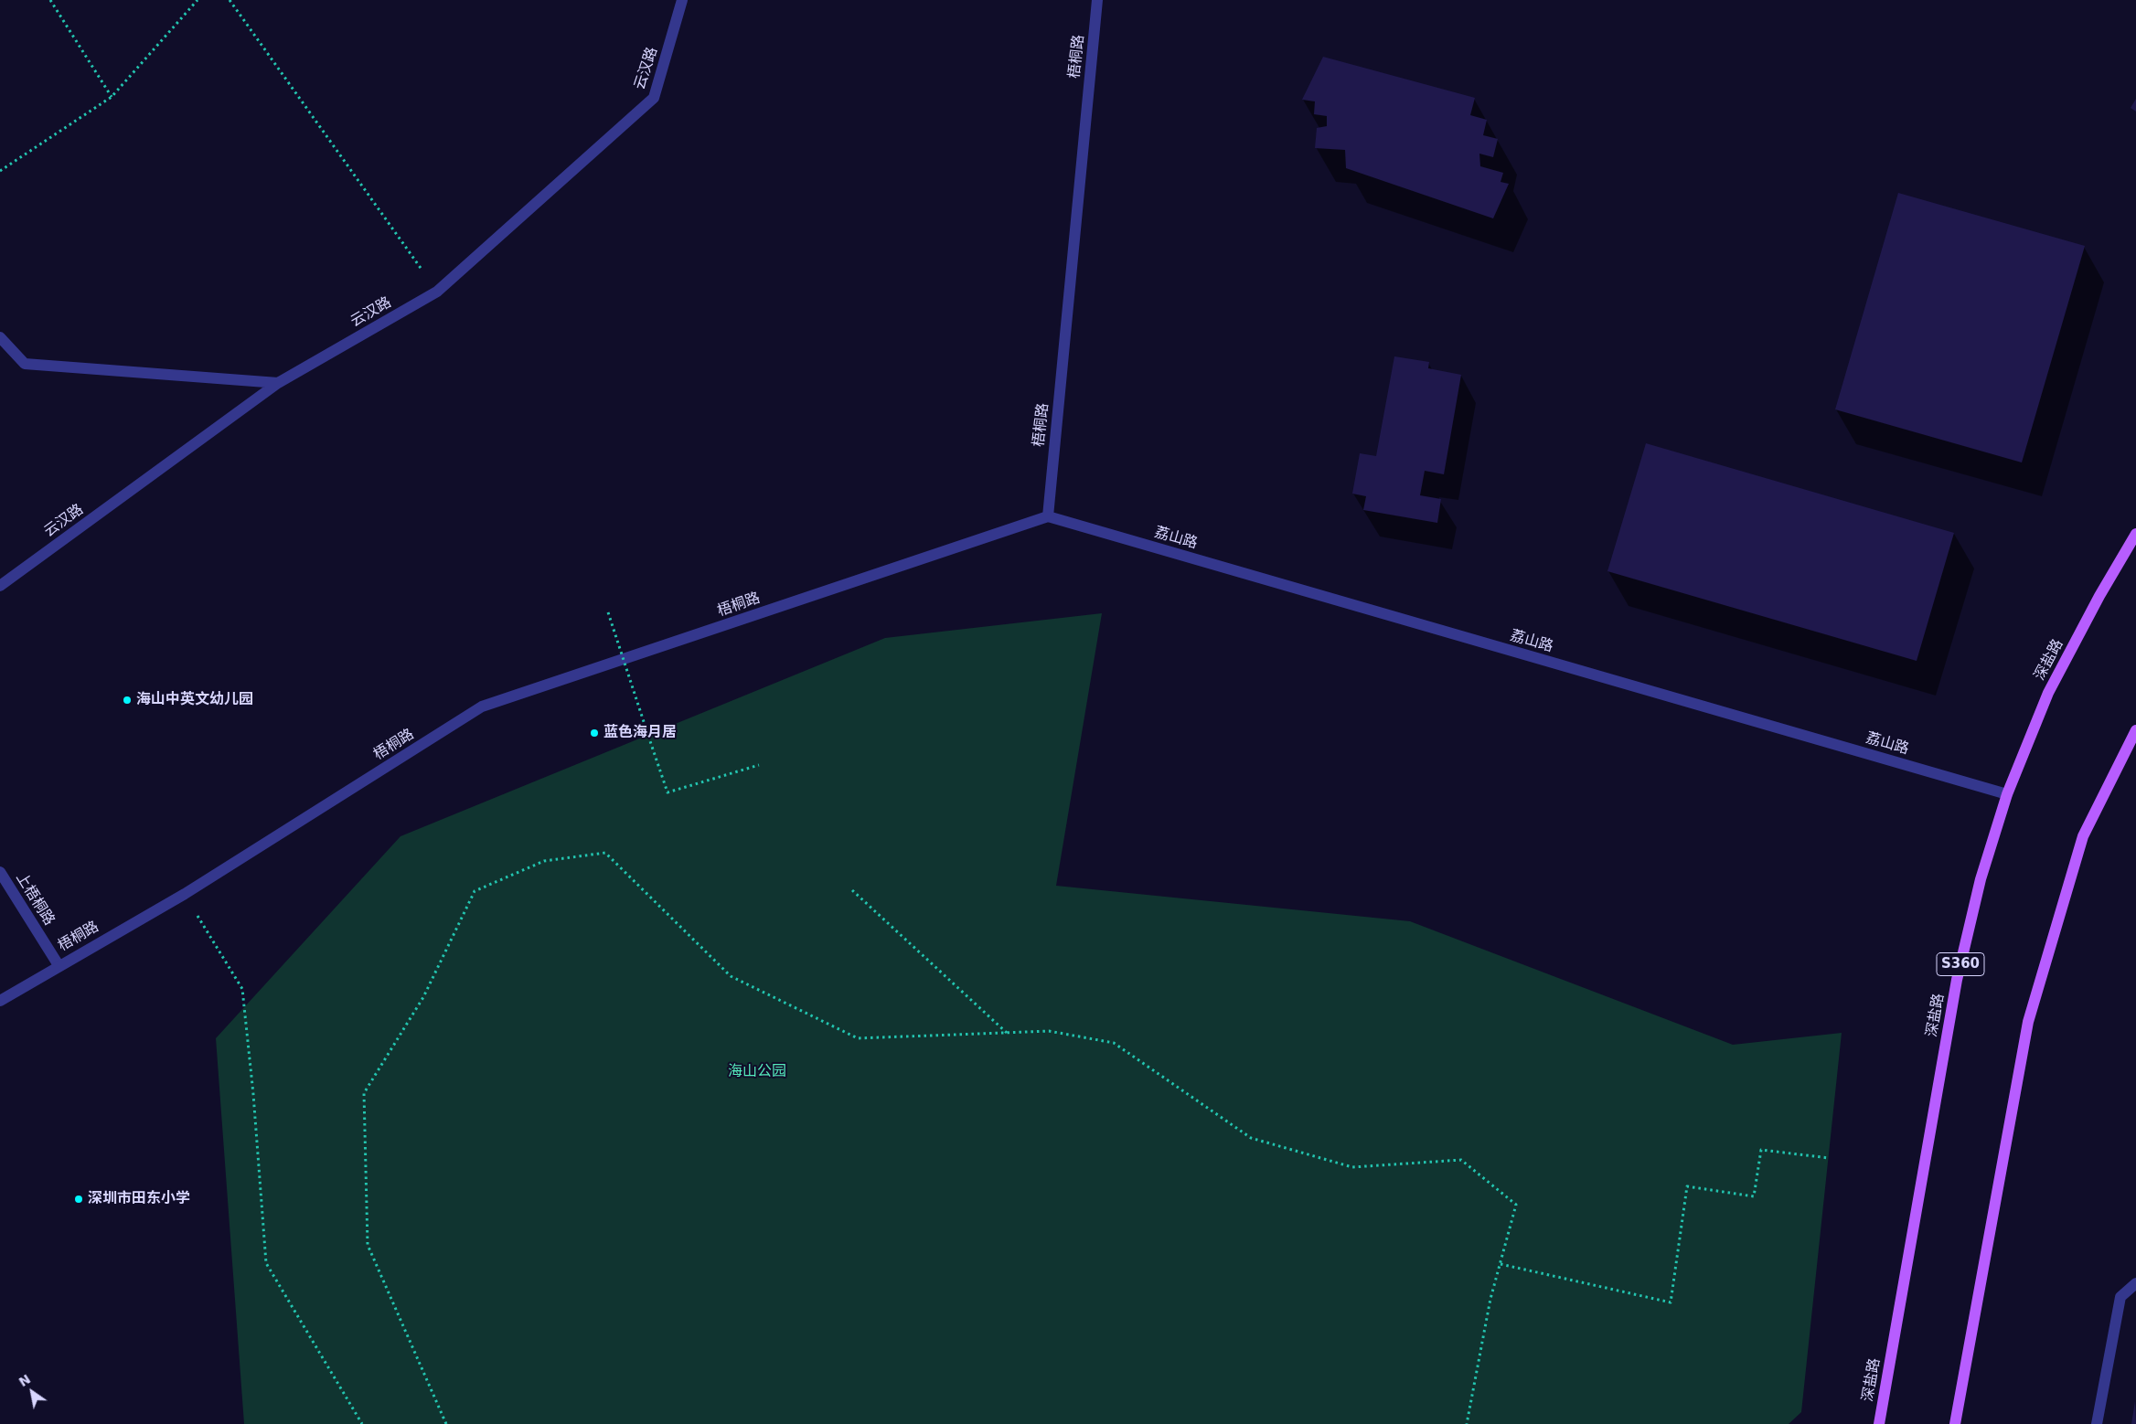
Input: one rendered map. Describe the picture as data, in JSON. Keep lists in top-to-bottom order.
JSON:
{
  "streets": {
    "main road": ["深盐路", "S360"],
    "street": [
      "梧桐路",
      "云汉路",
      "荔山路",
      "上梧桐路"
    ]
  },
  "crossings": [
    ["梧桐路", "荔山路"],
    ["梧桐路", "上梧桐路"],
    ["荔山路", "深盐路"]
  ],
  "parks": ["海山公园"],
  "places": ["海山中英文幼儿园", "蓝色海月居", "深圳市田东小学"],
  "north": "top left"
}
